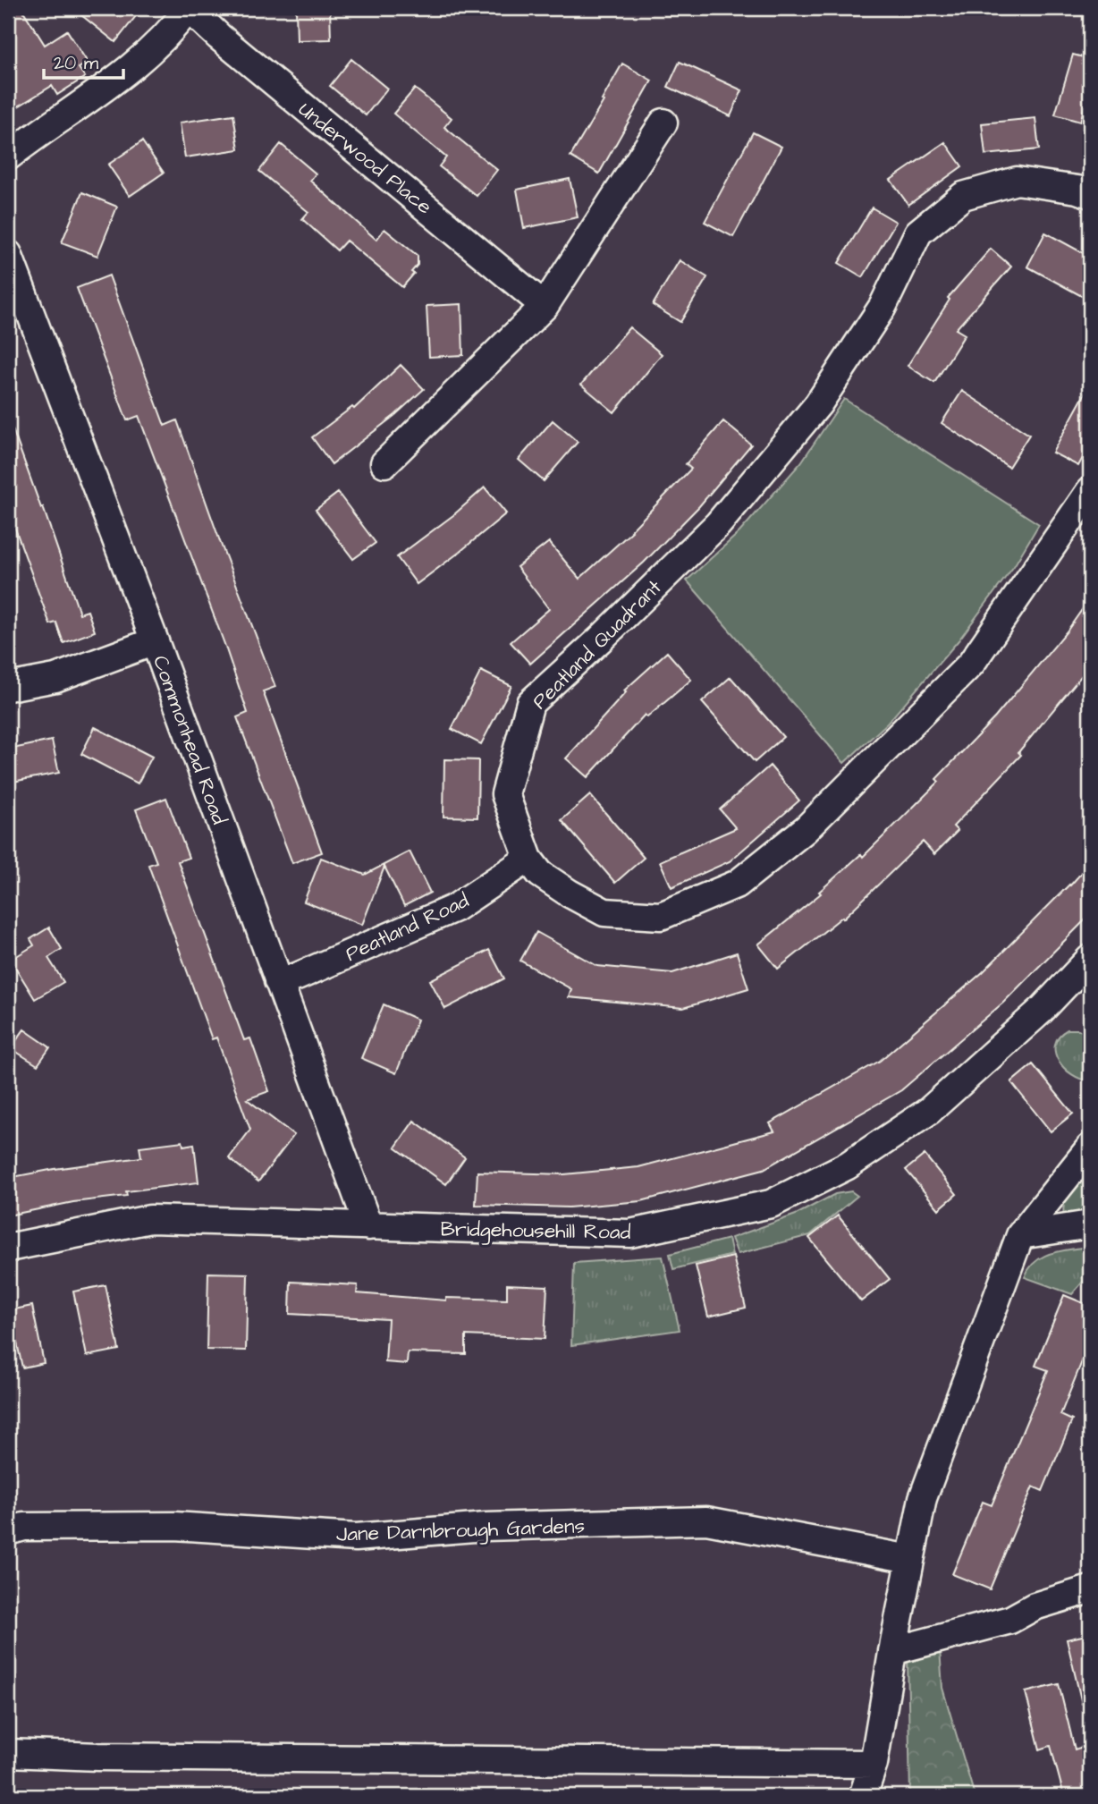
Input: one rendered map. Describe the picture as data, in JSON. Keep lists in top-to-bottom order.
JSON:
{
  "streets": {
    "street": [
      "Underwood Place",
      "Peatland Quadrant",
      "Commonhead Road",
      "Peatland Road",
      "Bridgehousehill Road",
      "Jane Darnbrough Gardens"
    ]
  },
  "crossings": [
    ["Peatland Quadrant", "Peatland Road"],
    ["Commonhead Road", "Peatland Road"],
    ["Commonhead Road", "Bridgehousehill Road"]
  ],
  "scale_bar": "20 m"
}
